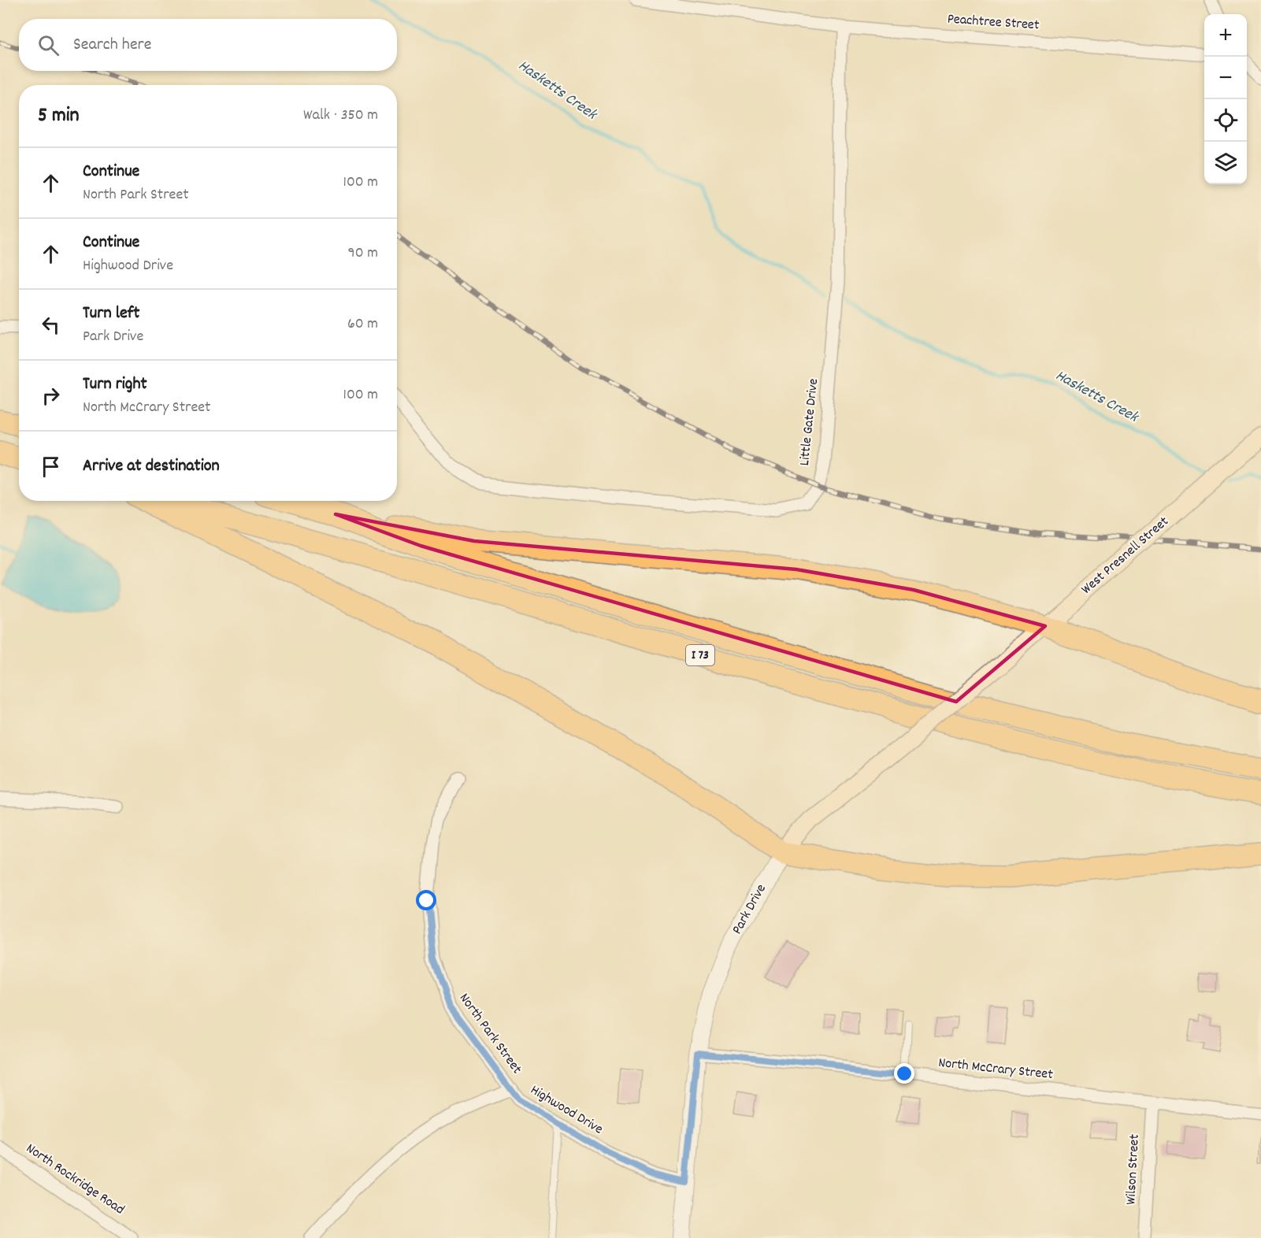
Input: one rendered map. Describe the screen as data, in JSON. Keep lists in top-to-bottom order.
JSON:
{
  "streets": {
    "highway": ["I 73"],
    "main road": ["West Presnell Street", "Park Drive"],
    "street": [
      "Peachtree Street",
      "Little Gate Drive",
      "North Park Street",
      "North McCrary Street",
      "Highwood Drive",
      "Wilson Street",
      "North Rockridge Road"
    ]
  },
  "crossings": [
    ["Peachtree Street", "Little Gate Drive"],
    ["West Presnell Street", "Park Drive"],
    ["Park Drive", "North McCrary Street"],
    ["Park Drive", "Highwood Drive"],
    ["North Park Street", "Highwood Drive"],
    ["North McCrary Street", "Wilson Street"]
  ],
  "water": ["Hasketts Creek"],
  "page": {
    "map_buttons": ["+", "−"],
    "search": "Search here",
    "heading": ["5 min", "Walk · 350 m"],
    "list": [
      ["Continue", "North Park Street", "100 m"],
      ["Continue", "Highwood Drive", "90 m"],
      ["Turn left", "Park Drive", "60 m"],
      ["Turn right", "North McCrary Street", "100 m"],
      "Arrive at destination"
    ]
  }
}
